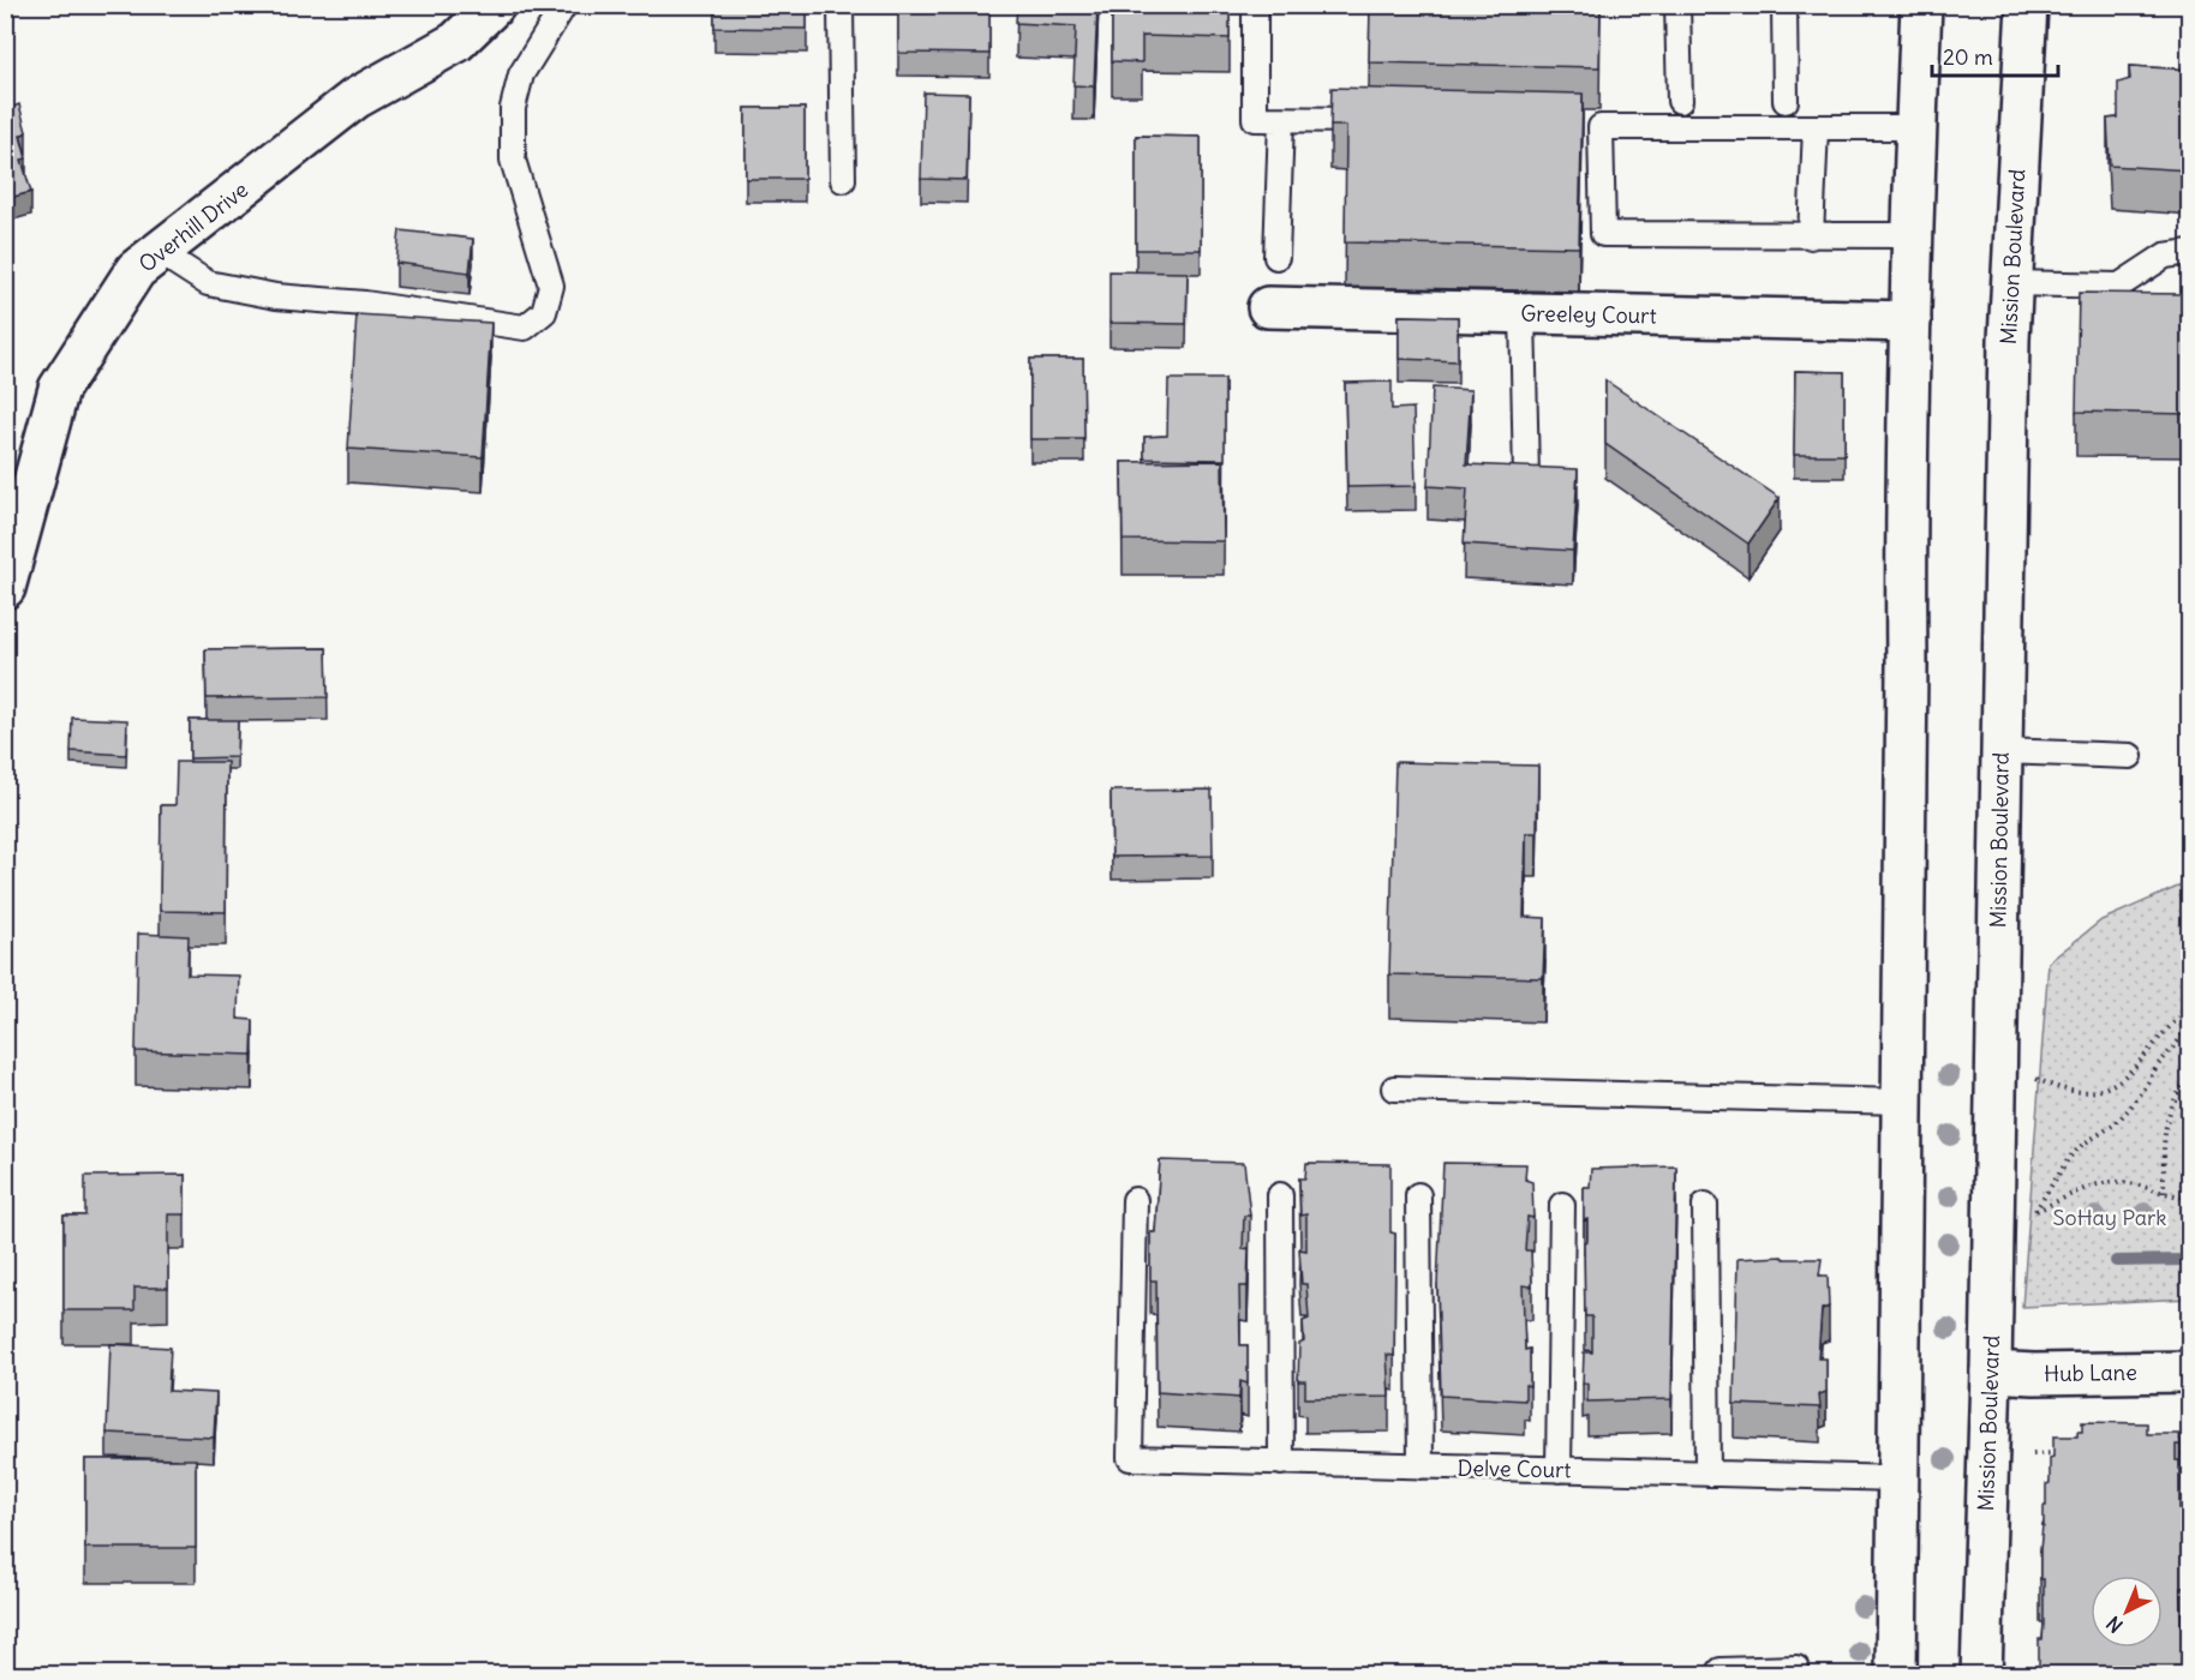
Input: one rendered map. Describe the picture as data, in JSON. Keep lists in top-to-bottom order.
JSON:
{
  "streets": {
    "main road": [
      "Overhill Drive",
      "Mission Boulevard",
      "Greeley Court",
      "Hub Lane"
    ],
    "lane": ["Delve Court"]
  },
  "crossings": [
    ["Mission Boulevard", "Hub Lane"]
  ],
  "parks": ["SoHay Park"],
  "scale_bar": "20 m",
  "north": "bottom left"
}
